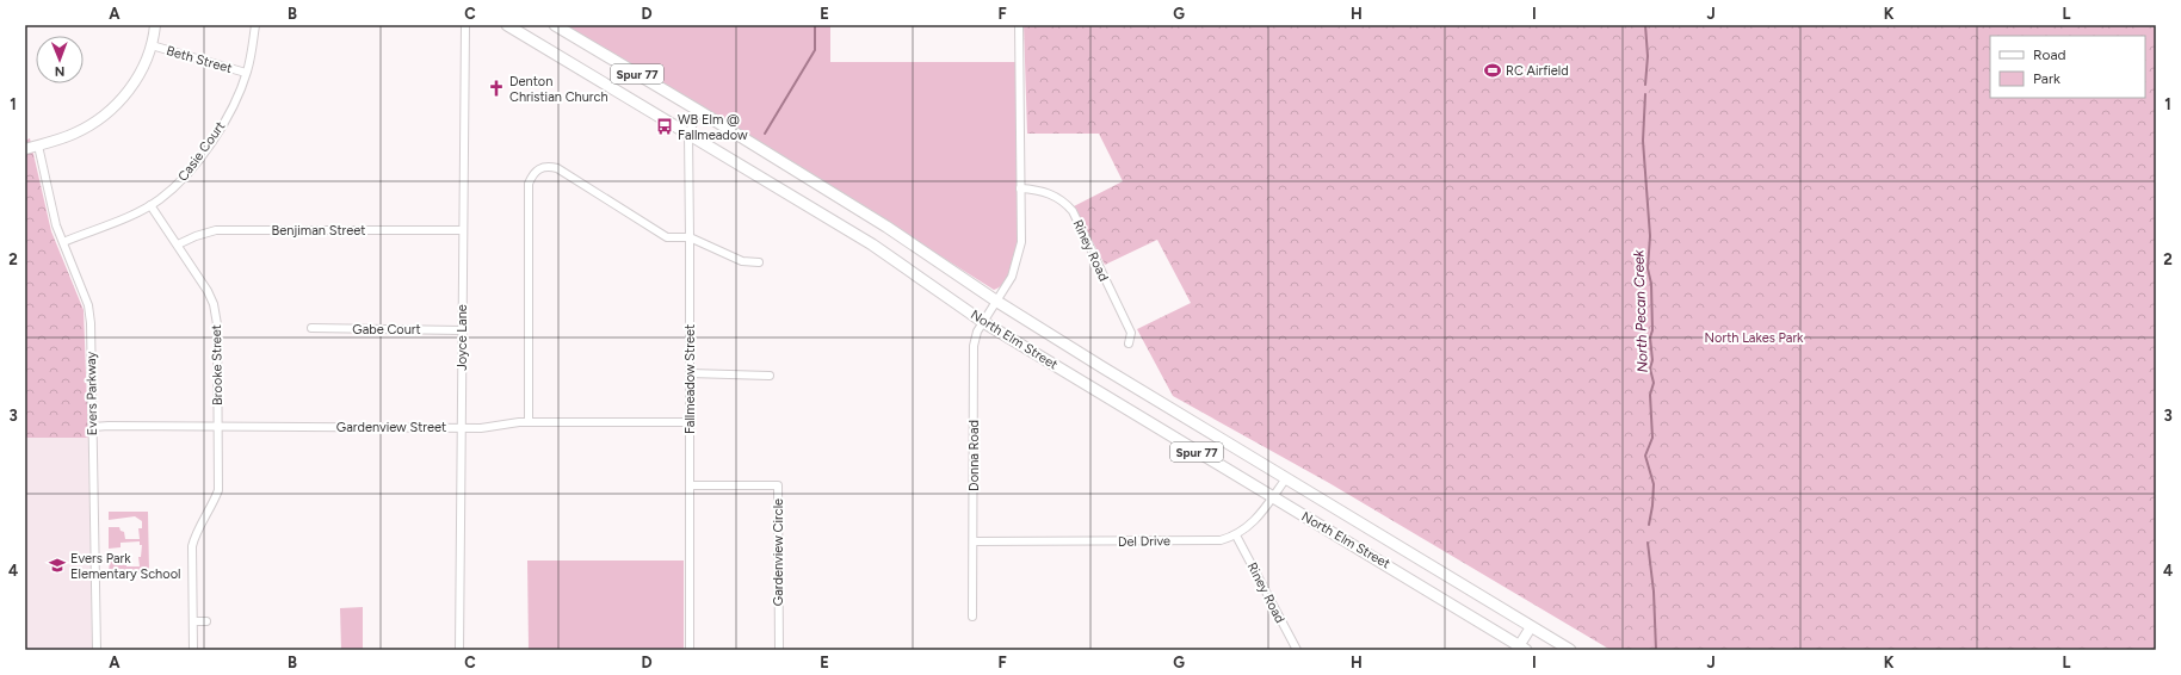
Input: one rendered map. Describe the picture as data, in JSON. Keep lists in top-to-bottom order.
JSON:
{
  "streets": {
    "main road": ["Spur 77", "North Elm Street"],
    "street": [
      "Beth Street",
      "Casie Court",
      "Benjiman Street",
      "Riney Road",
      "Gabe Court",
      "Joyce Lane",
      "Brooke Street",
      "Fallmeadow Street",
      "Evers Parkway",
      "Gardenview Street",
      "Donna Road",
      "Del Drive",
      "Gardenview Circle"
    ]
  },
  "crossings": [
    ["Beth Street", "Casie Court"],
    ["Casie Court", "Brooke Street"],
    ["Casie Court", "Evers Parkway"],
    ["Benjiman Street", "Joyce Lane"],
    ["Benjiman Street", "Brooke Street"],
    ["Riney Road", "Del Drive"],
    ["Gabe Court", "Joyce Lane"],
    ["Joyce Lane", "Gardenview Street"],
    ["North Elm Street", "Fallmeadow Street"],
    ["North Elm Street", "Donna Road"],
    ["North Elm Street", "Del Drive"],
    ["Brooke Street", "Gardenview Street"],
    ["Fallmeadow Street", "Gardenview Street"],
    ["Fallmeadow Street", "Gardenview Circle"],
    ["Evers Parkway", "Gardenview Street"],
    ["Donna Road", "Del Drive"]
  ],
  "water": ["North Pecan Creek"],
  "parks": ["North Lakes Park"],
  "places": {
    "sports": ["RC Airfield"],
    "church": ["Denton Christian Church"],
    "bus stop": ["WB Elm @ Fallmeadow"],
    "school or university": ["Evers Park Elementary School"]
  },
  "legend": ["Road", "Park"],
  "north": "bottom",
  "grid": {
    "columns": [
      "A",
      "B",
      "C",
      "D",
      "E",
      "F",
      "G",
      "H",
      "I",
      "J",
      "K",
      "L"
    ],
    "rows": [
      "1",
      "2",
      "3",
      "4"
    ]
  }
}
